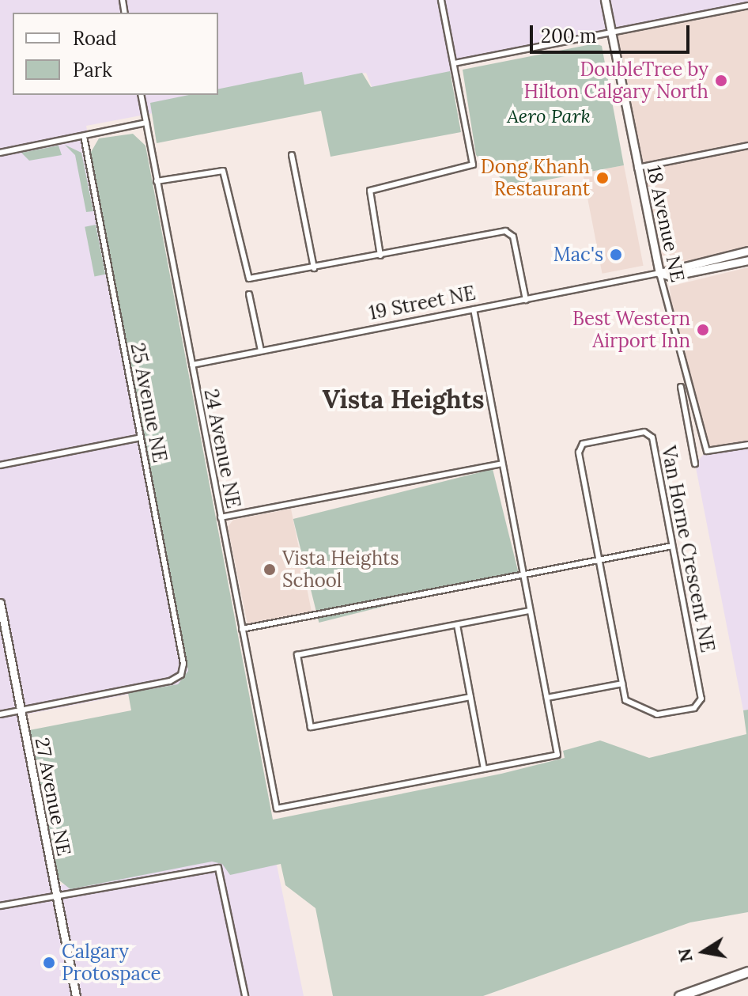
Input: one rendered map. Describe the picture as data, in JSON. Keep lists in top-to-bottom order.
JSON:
{
  "streets": {
    "street": [
      "18 Avenue NE",
      "19 Street NE",
      "25 Avenue NE",
      "24 Avenue NE",
      "Van Horne Crescent NE",
      "27 Avenue NE"
    ]
  },
  "crossings": [
    ["18 Avenue NE", "19 Street NE"],
    ["19 Street NE", "24 Avenue NE"],
    ["25 Avenue NE", "27 Avenue NE"]
  ],
  "districts": ["Vista Heights"],
  "parks": ["Aero Park"],
  "places": [
    "DoubleTree by Hilton Calgary North",
    "Dong Khanh Restaurant",
    "Mac's",
    "Best Western Airport Inn",
    "Vista Heights School",
    "Calgary Protospace"
  ],
  "legend": ["Road", "Park"],
  "scale_bar": "200 m",
  "north": "left"
}
